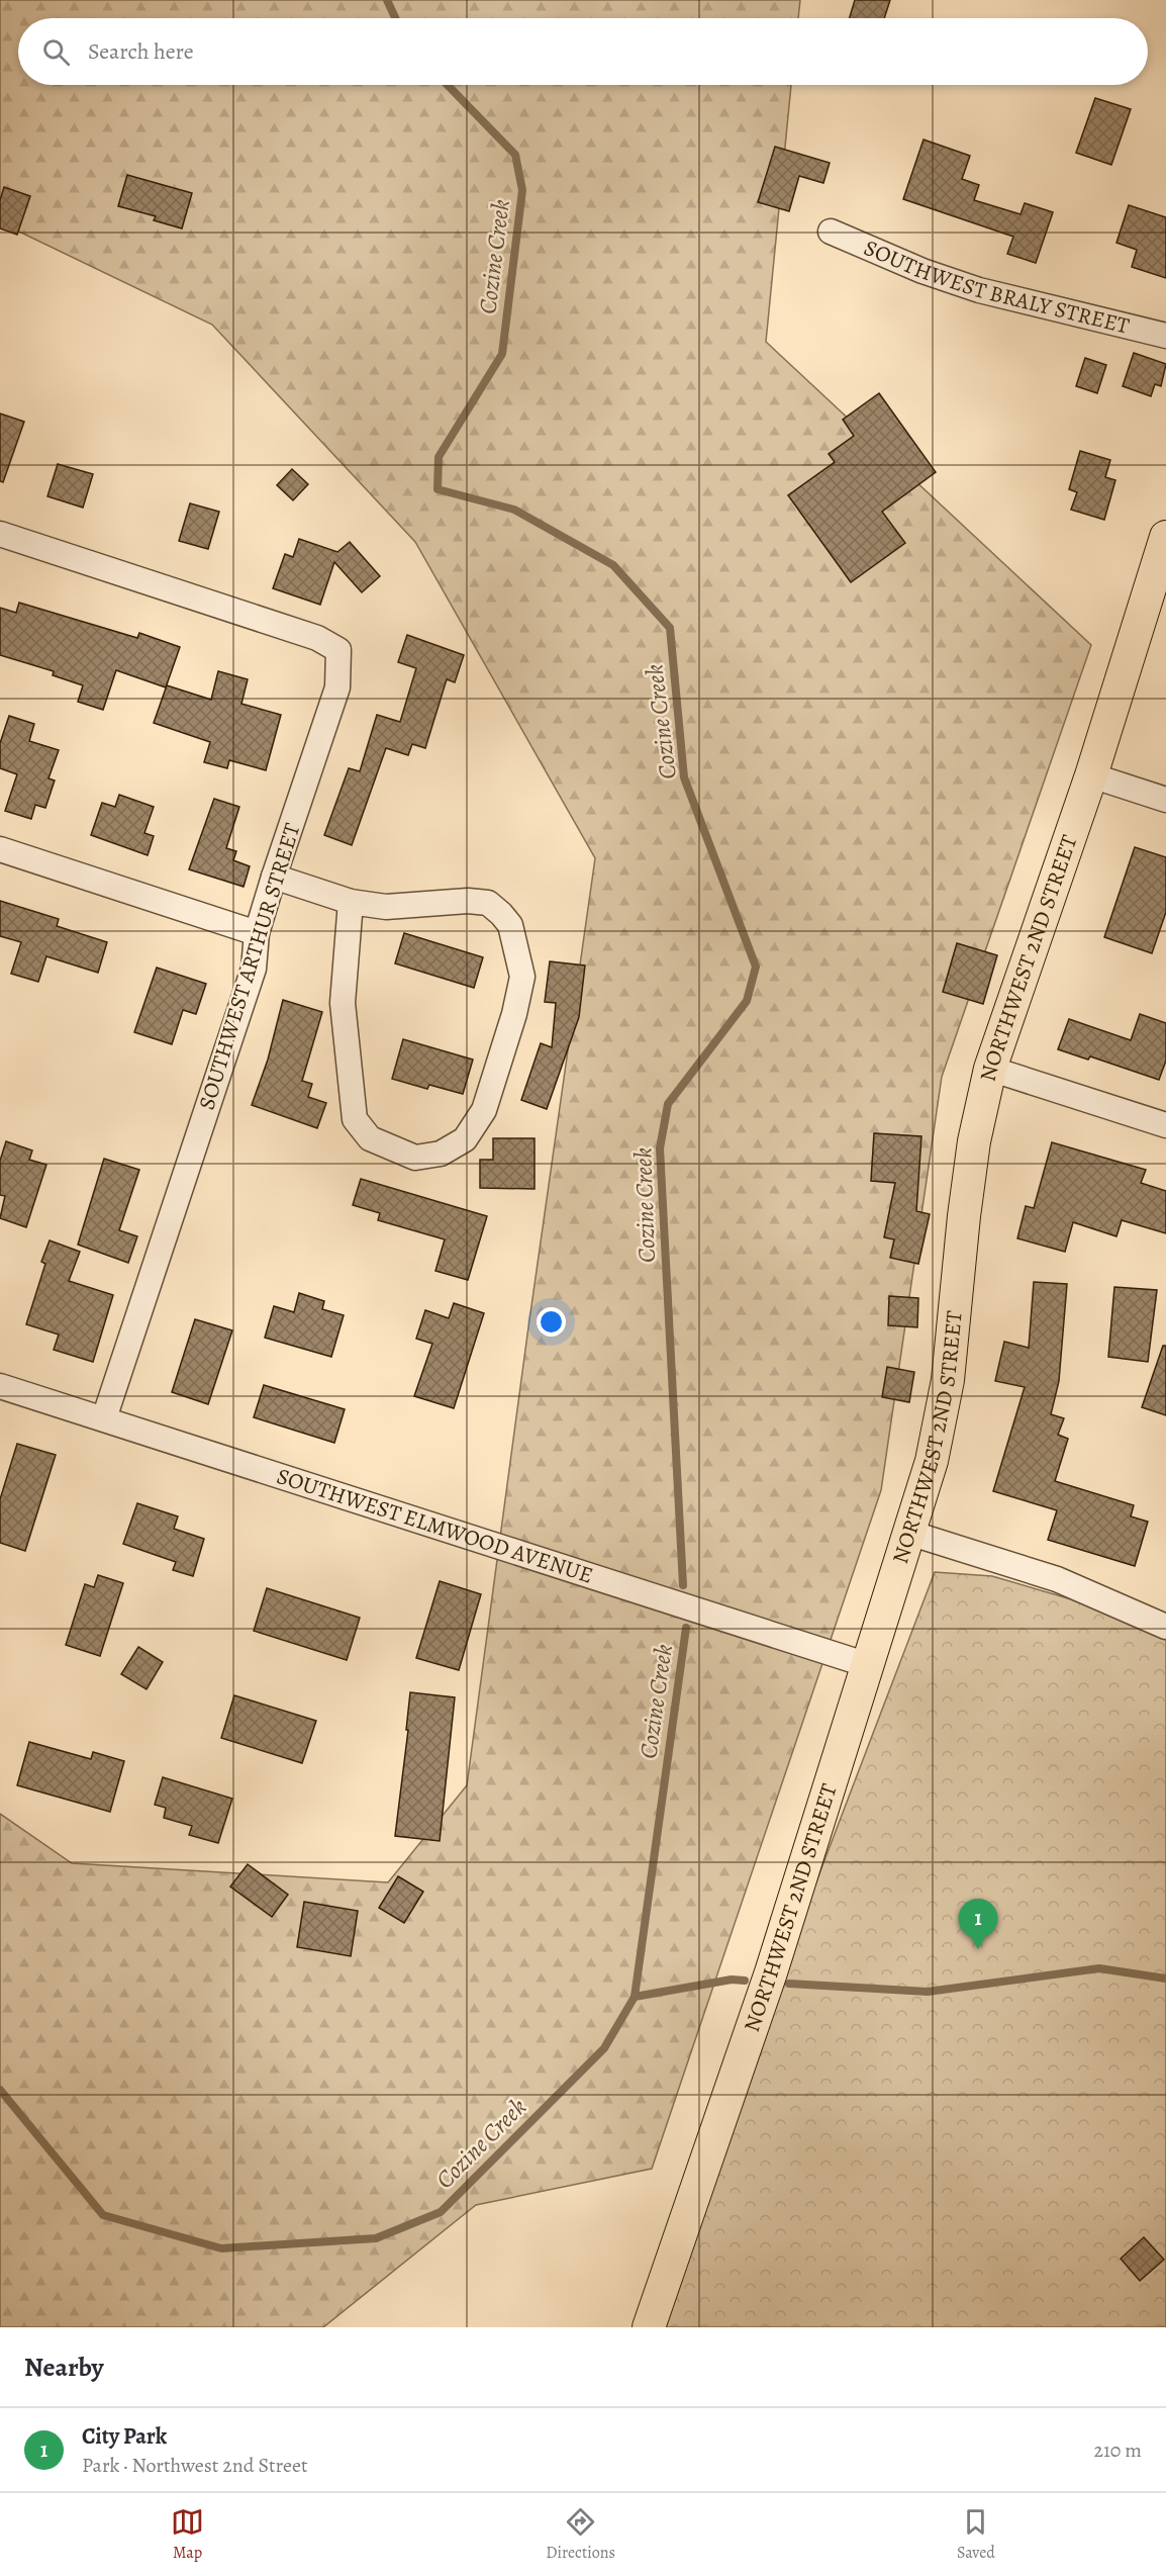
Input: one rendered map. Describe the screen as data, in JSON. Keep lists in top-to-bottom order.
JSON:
{
  "streets": {
    "main road": ["NORTHWEST 2ND STREET"],
    "street": ["SOUTHWEST BRALY STREET", "SOUTHWEST ARTHUR STREET", "SOUTHWEST ELMWOOD AVENUE"]
  },
  "crossings": [
    ["NORTHWEST 2ND STREET", "SOUTHWEST ELMWOOD AVENUE"],
    ["SOUTHWEST ARTHUR STREET", "SOUTHWEST ELMWOOD AVENUE"]
  ],
  "water": ["Cozine Creek"],
  "page": {
    "search": "Search here",
    "pins": "1",
    "heading": "Nearby",
    "list": [
      {
        "mark": "1",
        "name": "City Park",
        "note": "Park · Northwest 2nd Street",
        "value": "210 m"
      }
    ],
    "nav": ["Map", "Directions", "Saved"]
  }
}
